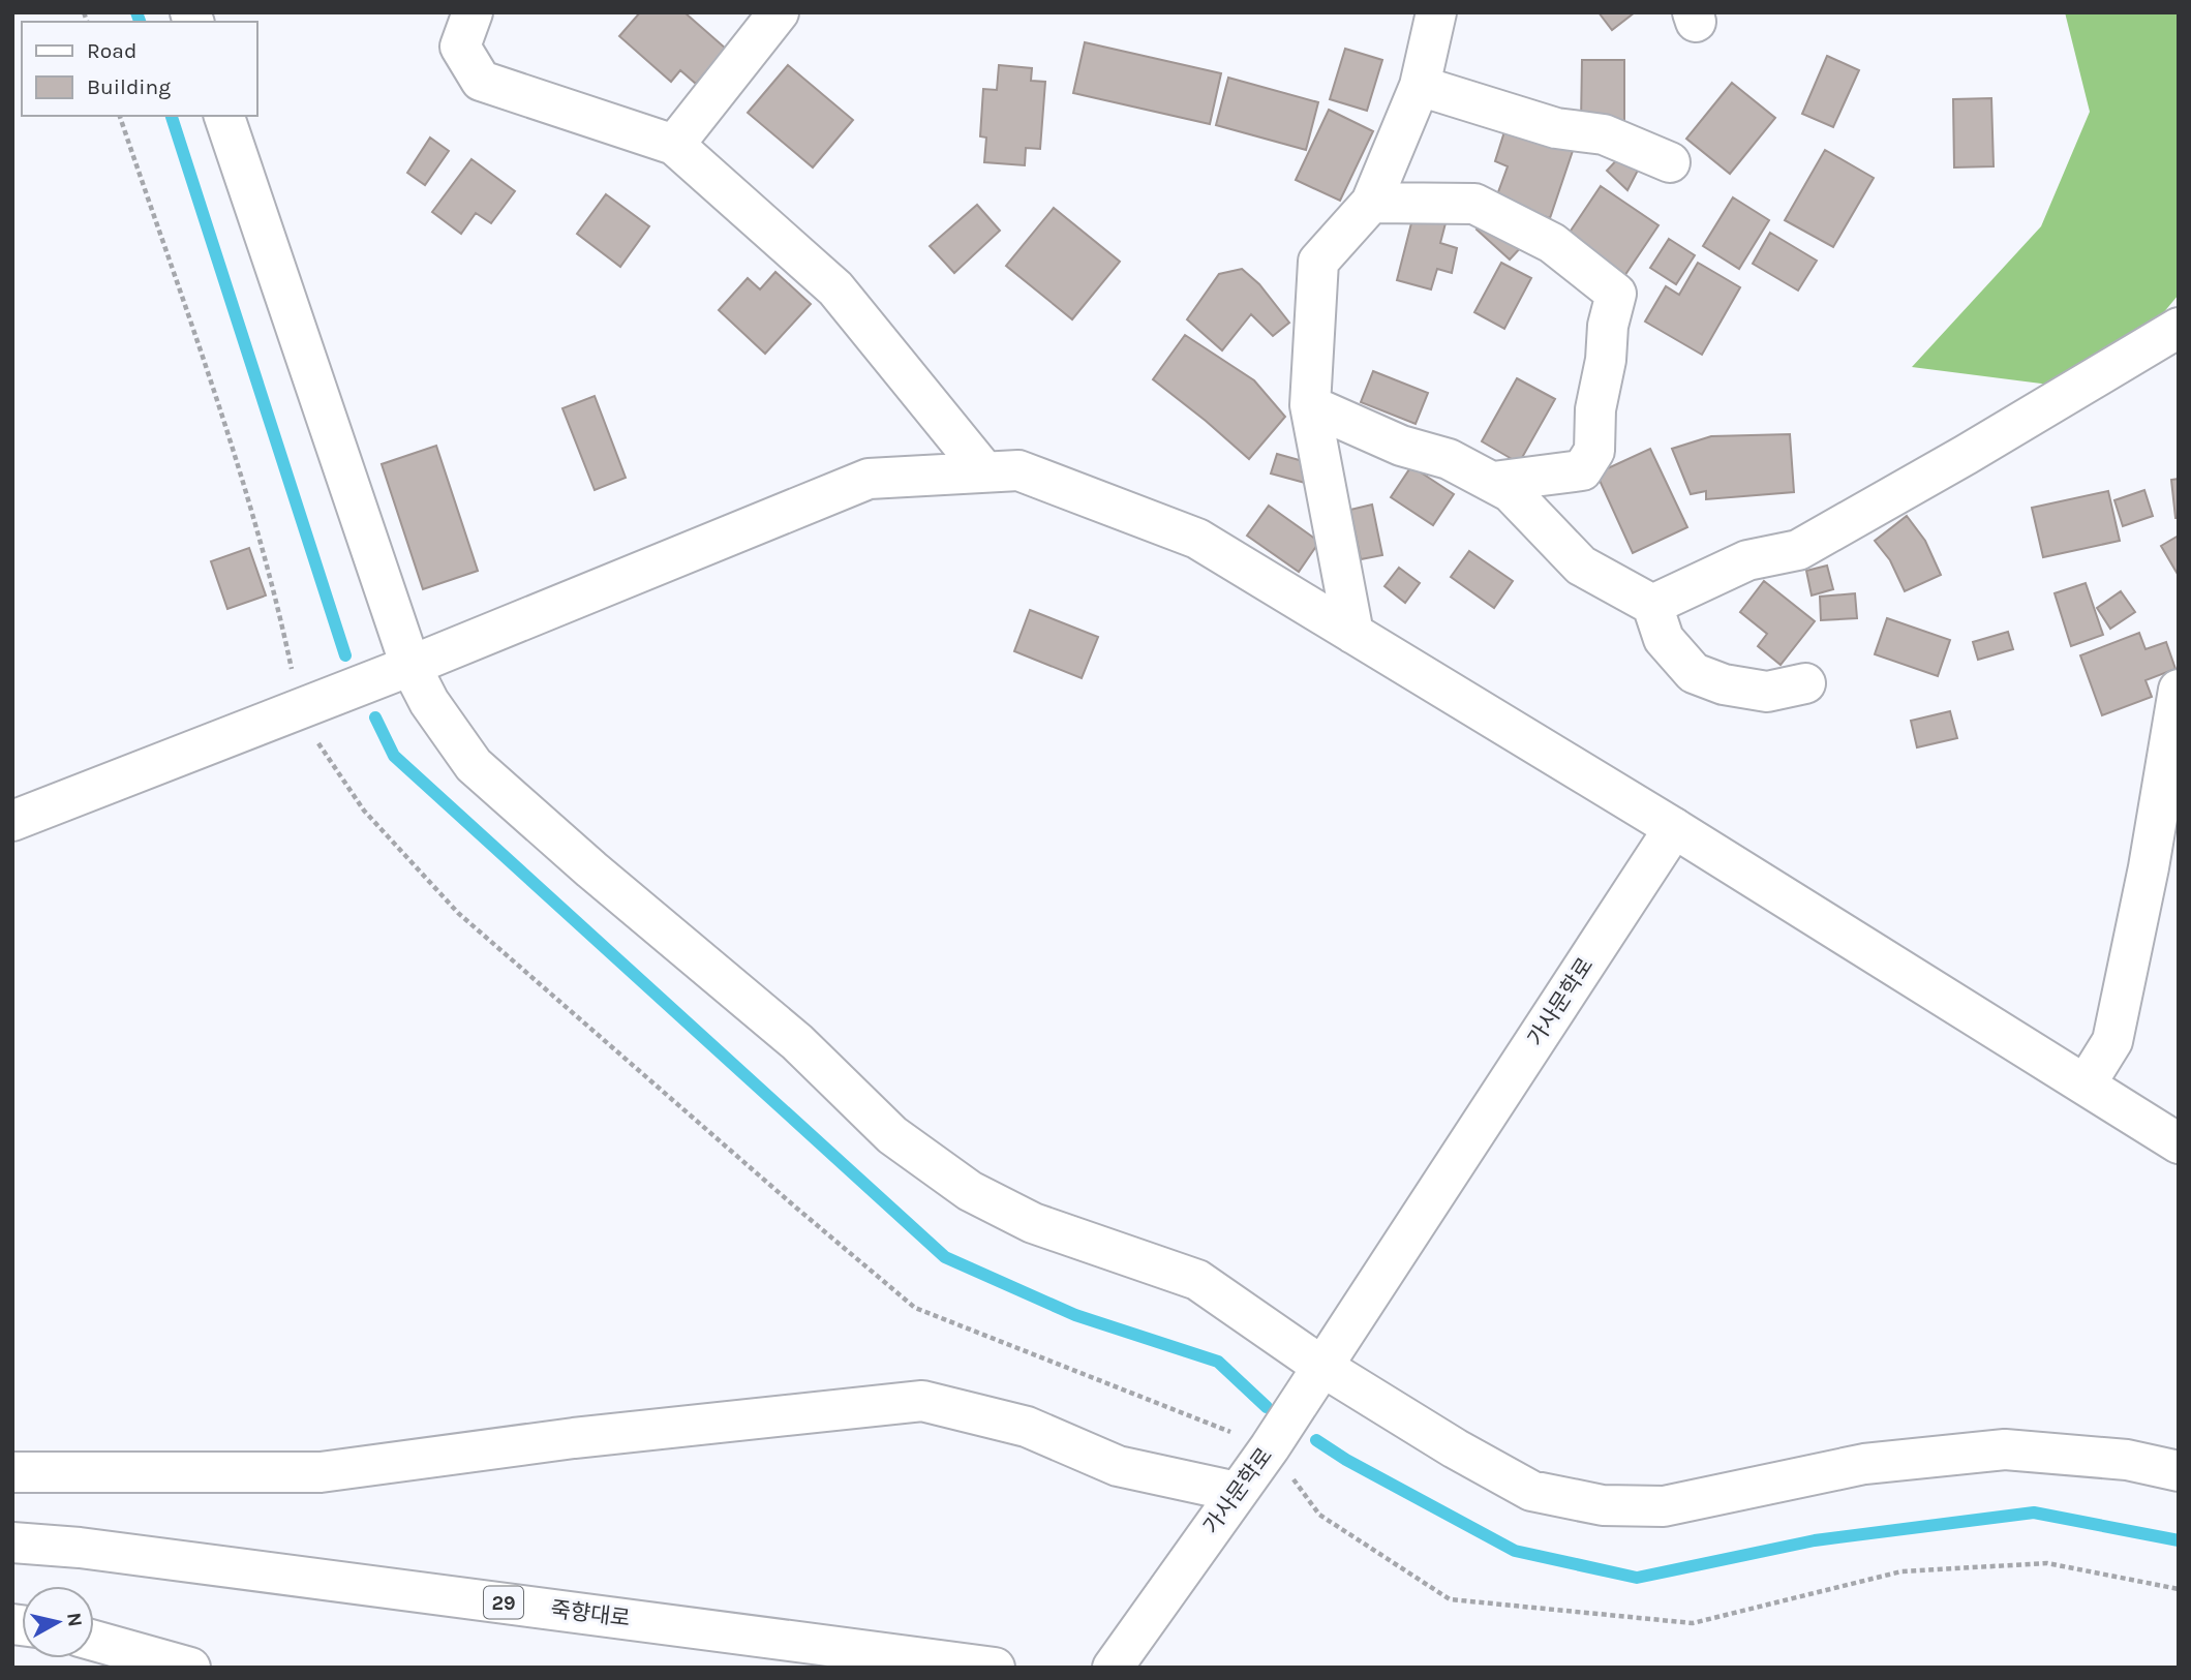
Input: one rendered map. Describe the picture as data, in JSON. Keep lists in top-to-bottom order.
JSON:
{
  "streets": {
    "street": ["가사문학로", "29", "죽향대로"]
  },
  "legend": ["Road", "Building"],
  "north": "right"
}
